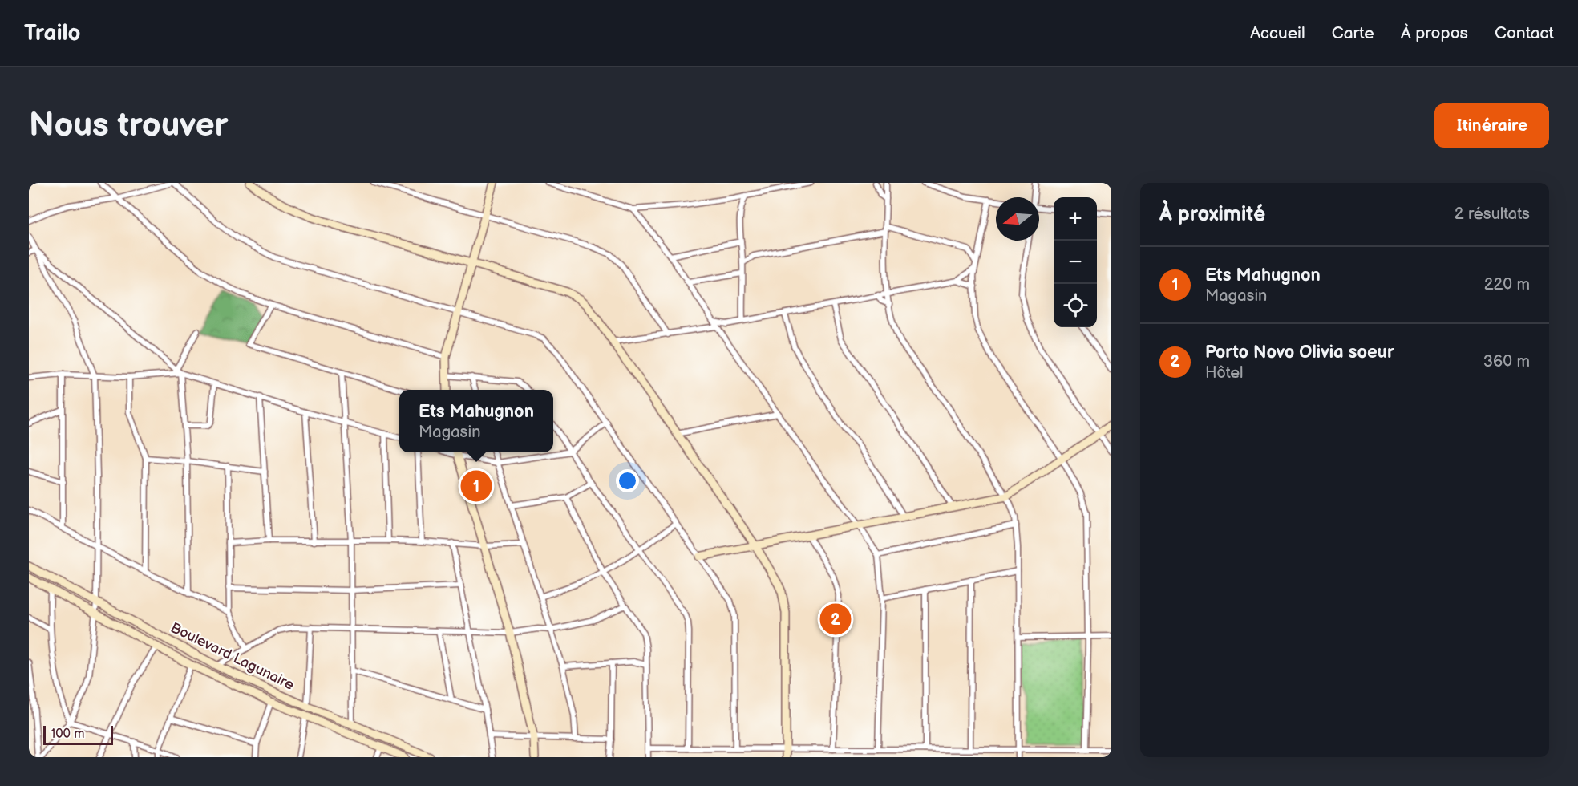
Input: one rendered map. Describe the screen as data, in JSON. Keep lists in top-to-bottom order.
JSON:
{
  "streets": {
    "street": ["Boulevard Lagunaire"]
  },
  "scale_bar": "100 m",
  "north": "left",
  "page": {
    "header": "Trailo",
    "nav": [
      "Accueil",
      "Carte",
      "À propos",
      "Contact"
    ],
    "buttons": "Itinéraire",
    "title": "Nous trouver",
    "heading": ["À proximité", "2 résultats"],
    "map_buttons": ["+", "−"],
    "list": [
      {
        "mark": "1",
        "name": "Ets Mahugnon",
        "note": "Magasin",
        "value": "220 m"
      },
      {
        "mark": "2",
        "name": "Porto Novo Olivia soeur",
        "note": "Hôtel",
        "value": "360 m"
      }
    ],
    "popup": ["Ets Mahugnon", "Magasin"],
    "pins": ["1", "2"],
    "scale": "100 m"
  }
}
